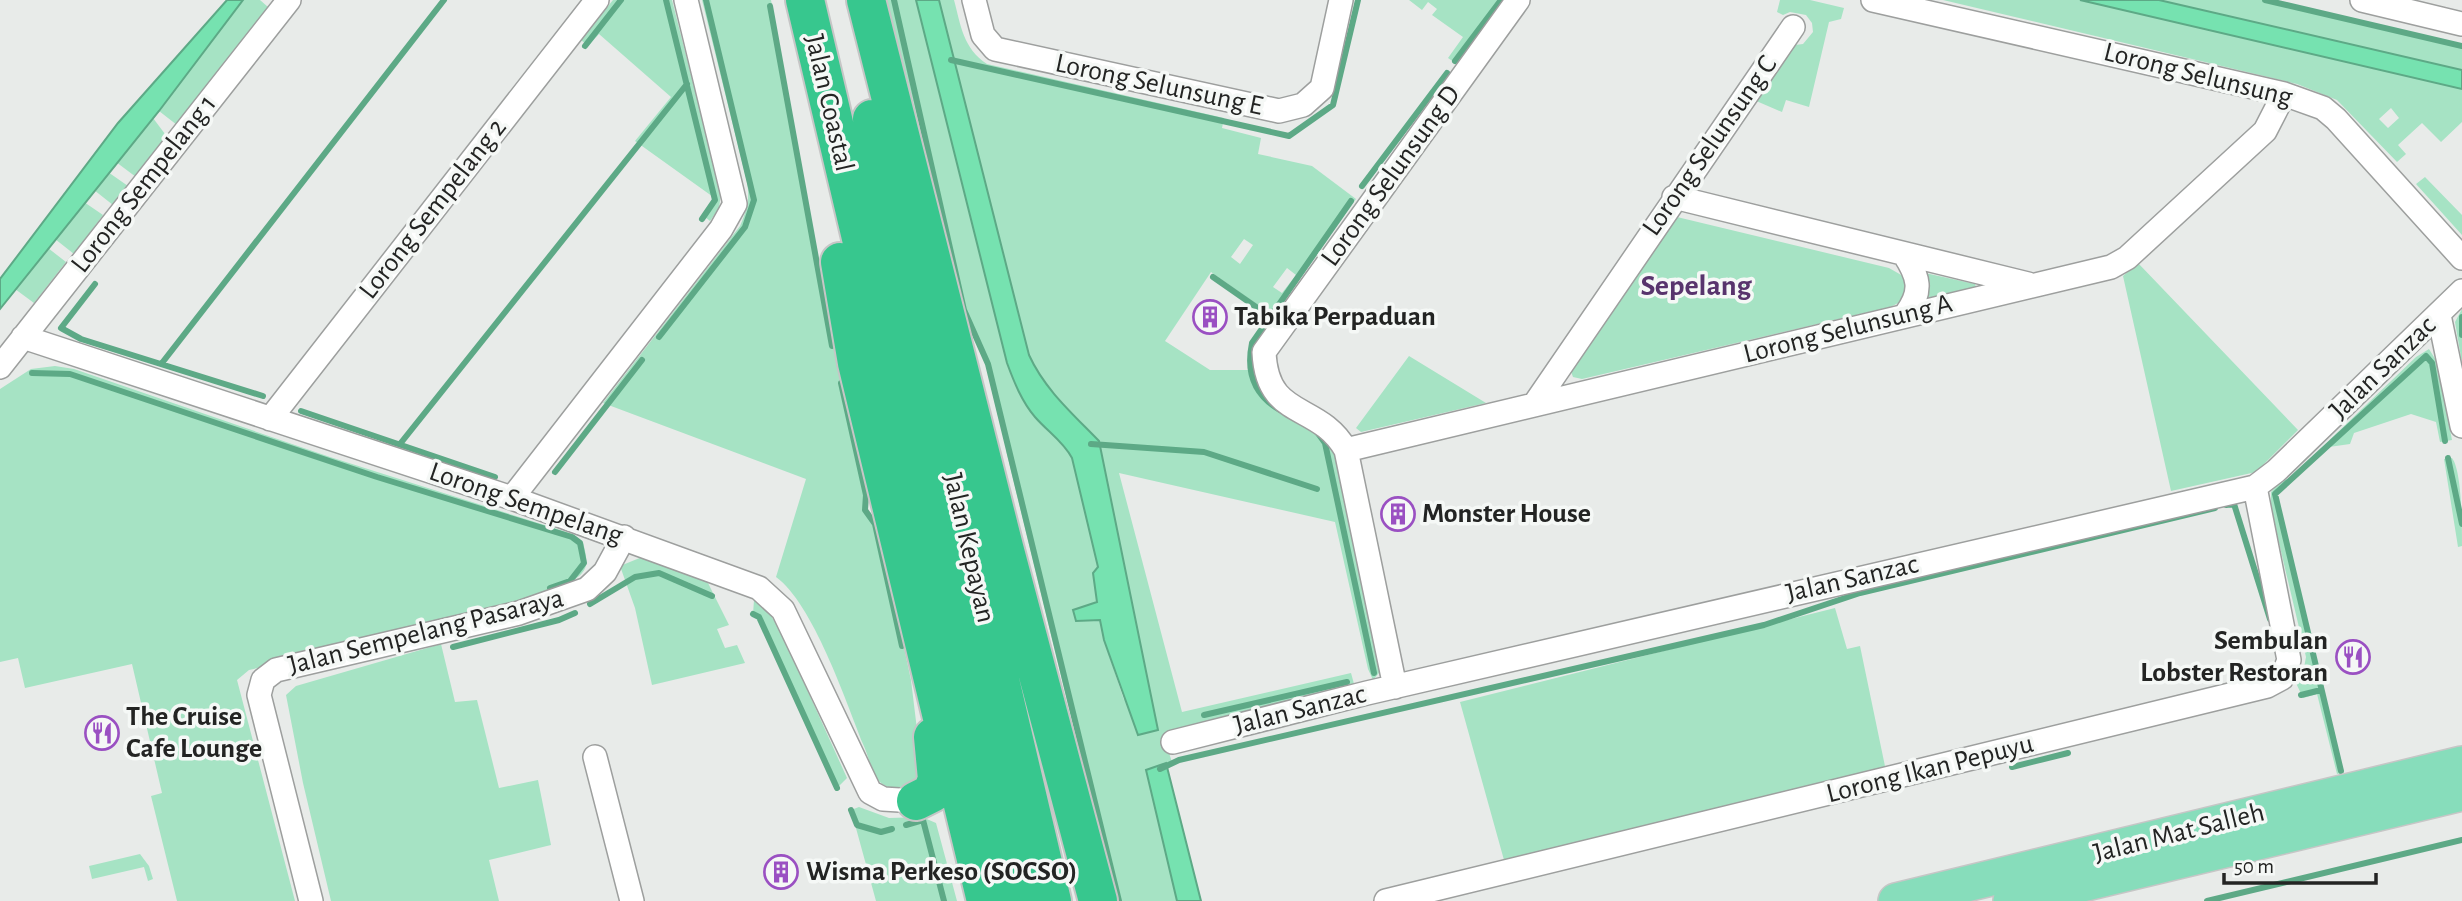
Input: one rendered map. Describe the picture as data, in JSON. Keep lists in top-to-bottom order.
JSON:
{
  "streets": {
    "highway": ["Jalan Coastal", "Jalan Kepayan"],
    "main road": ["Jalan Mat Salleh"],
    "street": [
      "Lorong Selunsung",
      "Lorong Selunsung E",
      "Lorong Selunsung C",
      "Lorong Selunsung D",
      "Lorong Sempelang 1",
      "Lorong Sempelang 2",
      "Lorong Selunsung A",
      "Jalan Sanzac",
      "Lorong Sempelang",
      "Jalan Sempelang Pasaraya",
      "Lorong Ikan Pepuyu"
    ]
  },
  "crossings": [
    ["Lorong Selunsung", "Lorong Selunsung A"],
    ["Jalan Coastal", "Jalan Kepayan"],
    ["Lorong Selunsung C", "Lorong Selunsung A"],
    ["Lorong Selunsung D", "Lorong Selunsung A"],
    ["Lorong Selunsung D", "Jalan Sanzac"],
    ["Lorong Sempelang 1", "Lorong Sempelang"],
    ["Lorong Sempelang 2", "Lorong Sempelang"],
    ["Jalan Sanzac", "Lorong Ikan Pepuyu"],
    ["Lorong Sempelang", "Jalan Sempelang Pasaraya"]
  ],
  "districts": ["Sepelang"],
  "places": {
    "building": ["Tabika Perpaduan", "Monster House", "Wisma Perkeso (SOCSO)"],
    "restaurant": ["Sembulan Lobster Restoran", "The Cruise Cafe Lounge"]
  },
  "scale_bar": "50 m"
}
